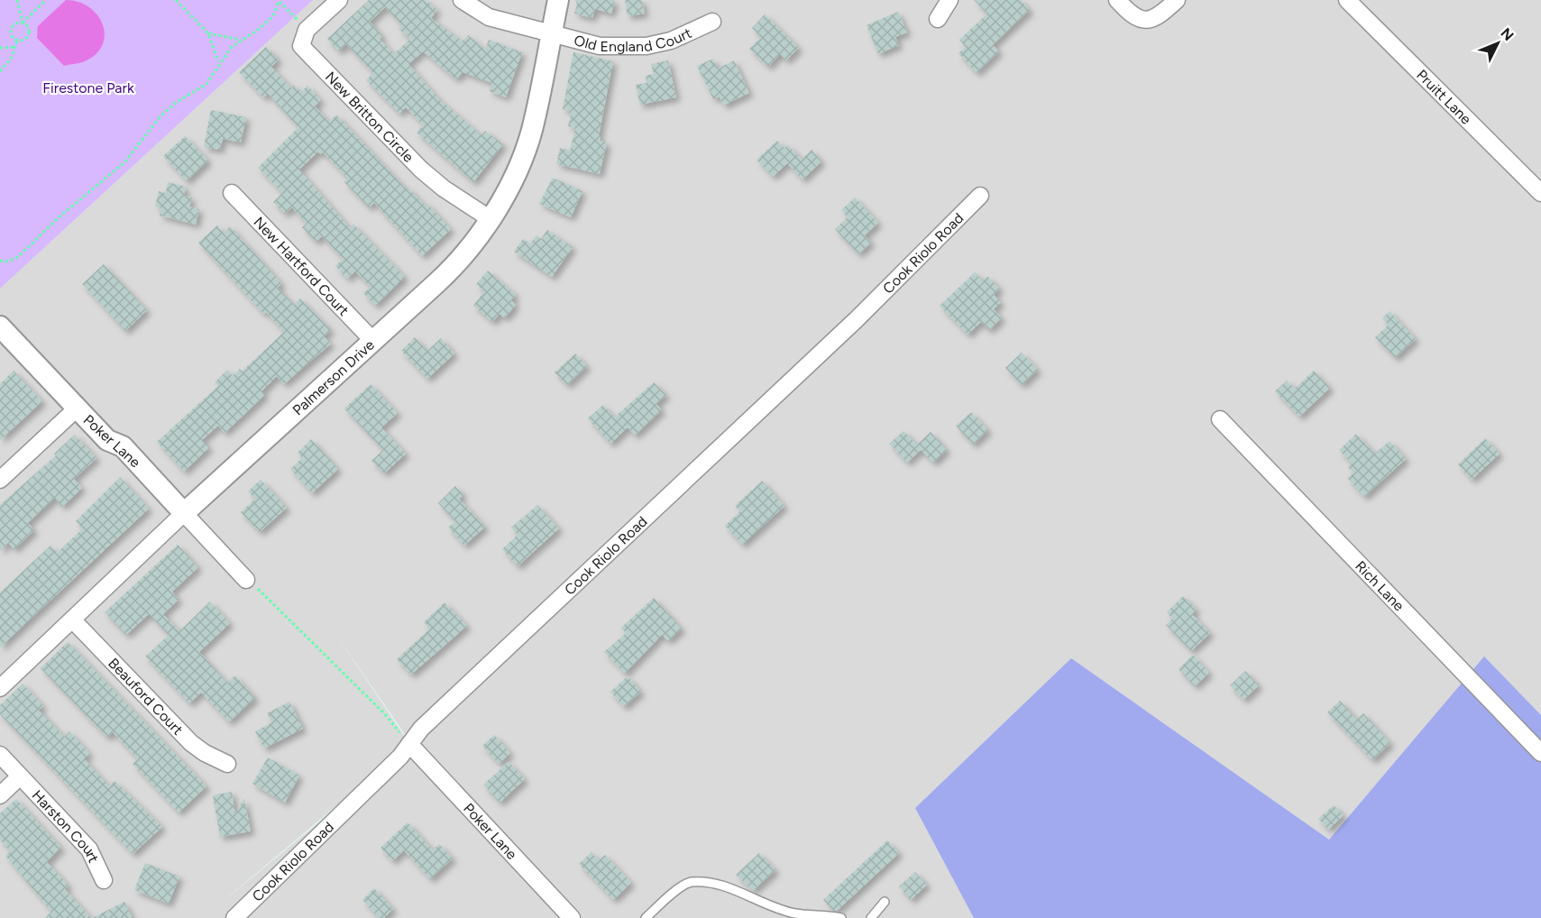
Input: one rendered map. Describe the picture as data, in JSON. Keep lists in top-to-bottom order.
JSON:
{
  "streets": {
    "street": [
      "Old England Court",
      "Pruitt Lane",
      "New Britton Circle",
      "Cook Riolo Road",
      "New Hartford Court",
      "Palmerson Drive",
      "Poker Lane",
      "Rich Lane",
      "Beauford Court",
      "Harston Court"
    ]
  },
  "crossings": [
    ["Old England Court", "Palmerson Drive"],
    ["New Britton Circle", "Palmerson Drive"],
    ["Cook Riolo Road", "Poker Lane"],
    ["New Hartford Court", "Palmerson Drive"],
    ["Palmerson Drive", "Poker Lane"],
    ["Palmerson Drive", "Beauford Court"]
  ],
  "parks": ["Firestone Park"],
  "north": "top right"
}
